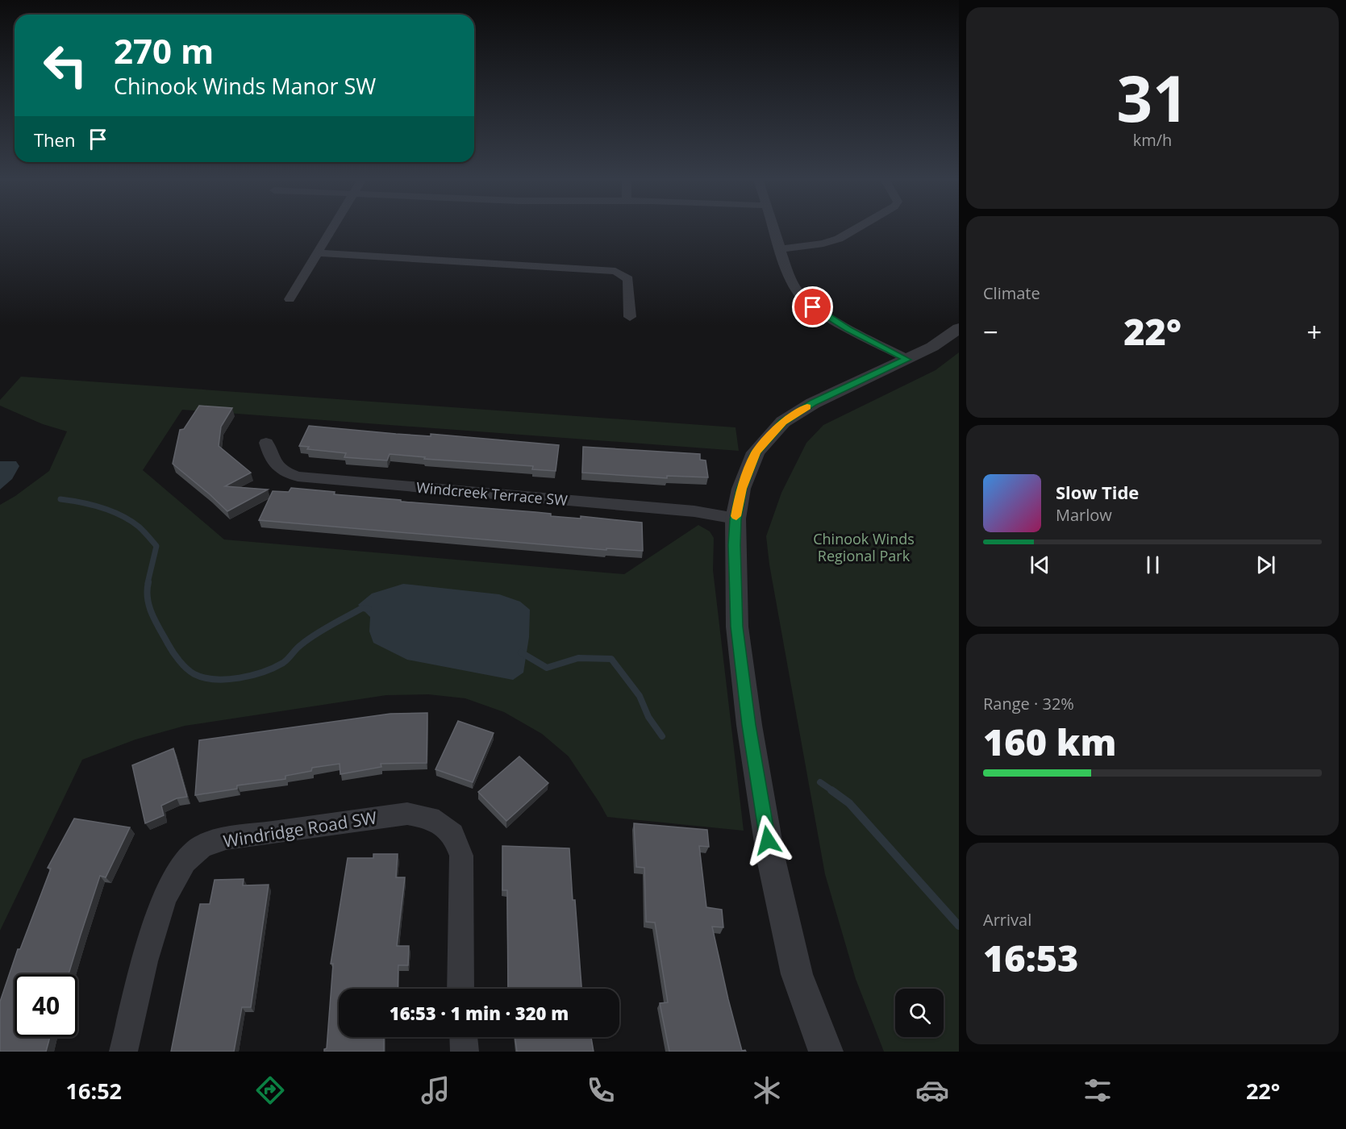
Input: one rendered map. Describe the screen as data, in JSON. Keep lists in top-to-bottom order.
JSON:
{
  "streets": {
    "street": ["Windcreek Terrace SW", "Windridge Road SW"]
  },
  "parks": ["Chinook Winds Regional Park"],
  "page": {
    "tile": [
      ["31", "km/h"],
      "Climate",
      ["Range · 32%", "160 km"],
      ["Arrival", "16:53"]
    ],
    "turn": ["270 m", "Chinook Winds Manor SW"],
    "then": "Then",
    "heat": ["−", "22°", "+"],
    "song": ["Slow Tide", "Marlow"],
    "limit": "40",
    "trip": "16:53 · 1 min · 320 m",
    "tabs": ["16:52", "22°"]
  }
}
